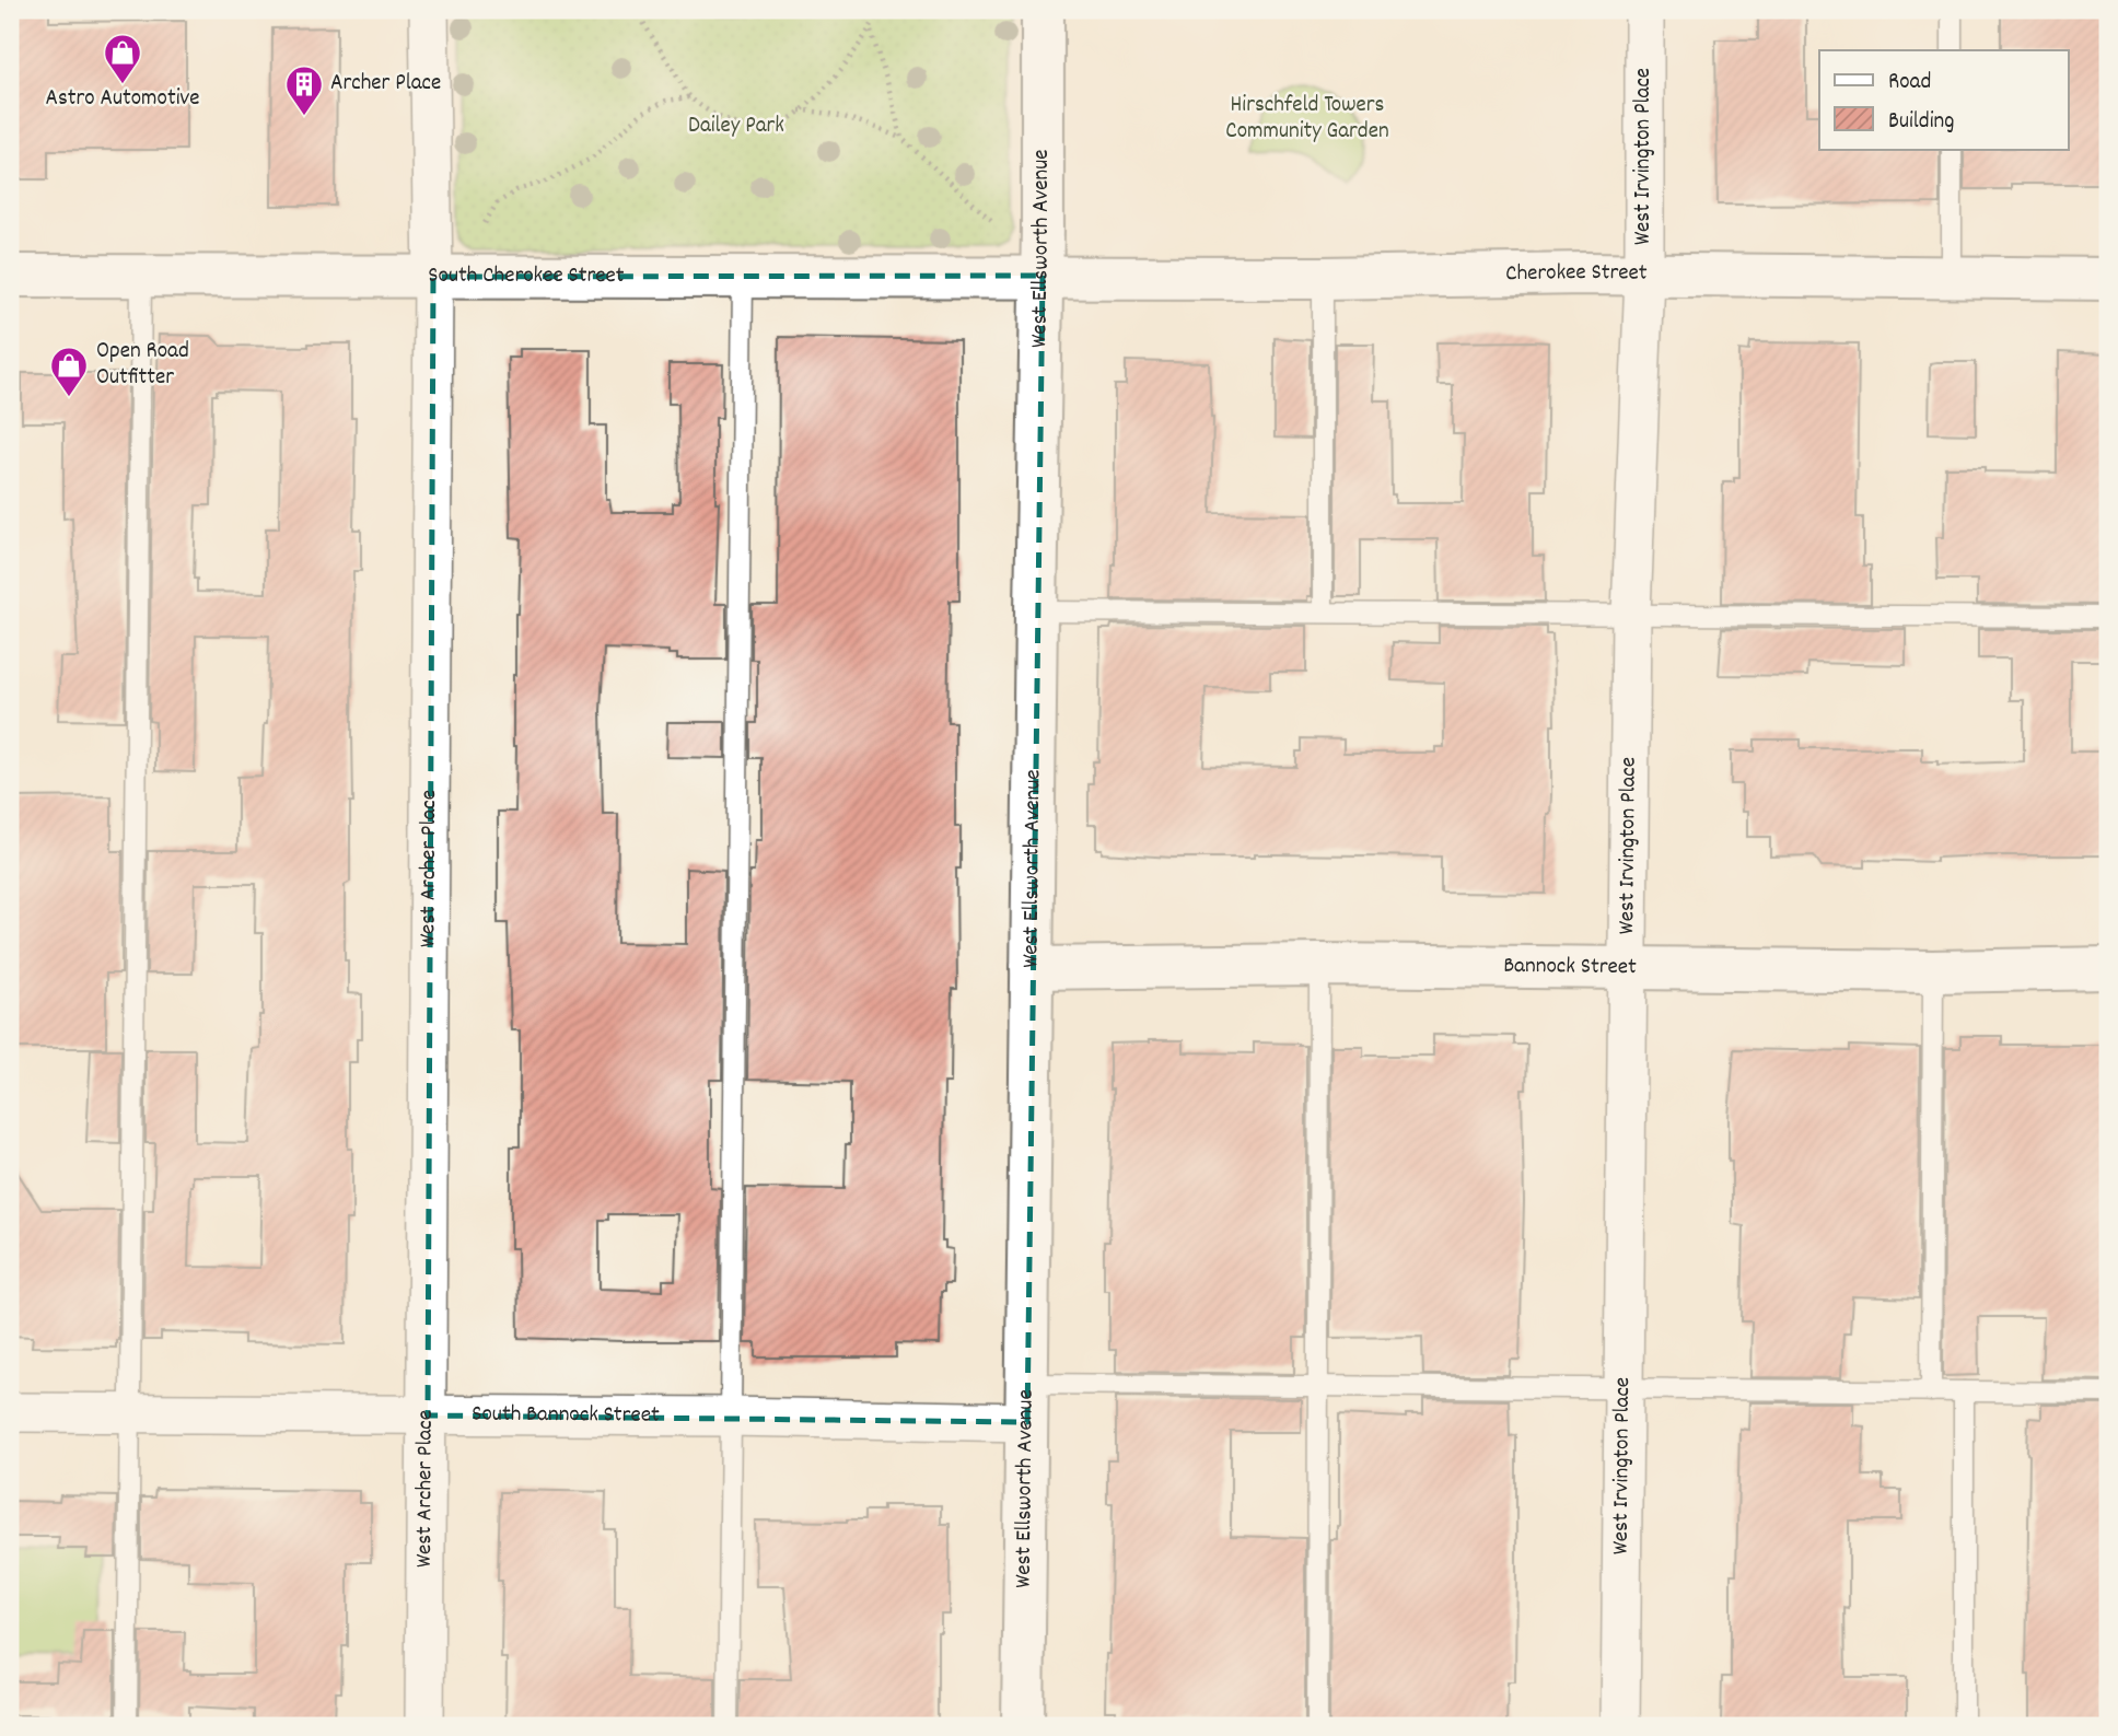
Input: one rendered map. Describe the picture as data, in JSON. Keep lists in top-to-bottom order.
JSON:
{
  "streets": {
    "street": [
      "West Irvington Place",
      "West Ellsworth Avenue",
      "Cherokee Street",
      "South Cherokee Street",
      "West Archer Place",
      "Bannock Street",
      "South Bannock Street"
    ]
  },
  "crossings": [
    ["West Irvington Place", "Cherokee Street"],
    ["West Irvington Place", "Bannock Street"],
    ["West Ellsworth Avenue", "Cherokee Street"],
    ["West Ellsworth Avenue", "South Cherokee Street"],
    ["West Ellsworth Avenue", "Bannock Street"],
    ["West Ellsworth Avenue", "South Bannock Street"],
    ["Cherokee Street", "South Cherokee Street"],
    ["South Cherokee Street", "West Archer Place"],
    ["West Archer Place", "South Bannock Street"]
  ],
  "parks": ["Hirschfeld Towers Community Garden", "Dailey Park"],
  "places": {
    "shop": ["Astro Automotive", "Open Road Outfitter"],
    "building": ["Archer Place"]
  },
  "legend": ["Road", "Building"]
}
